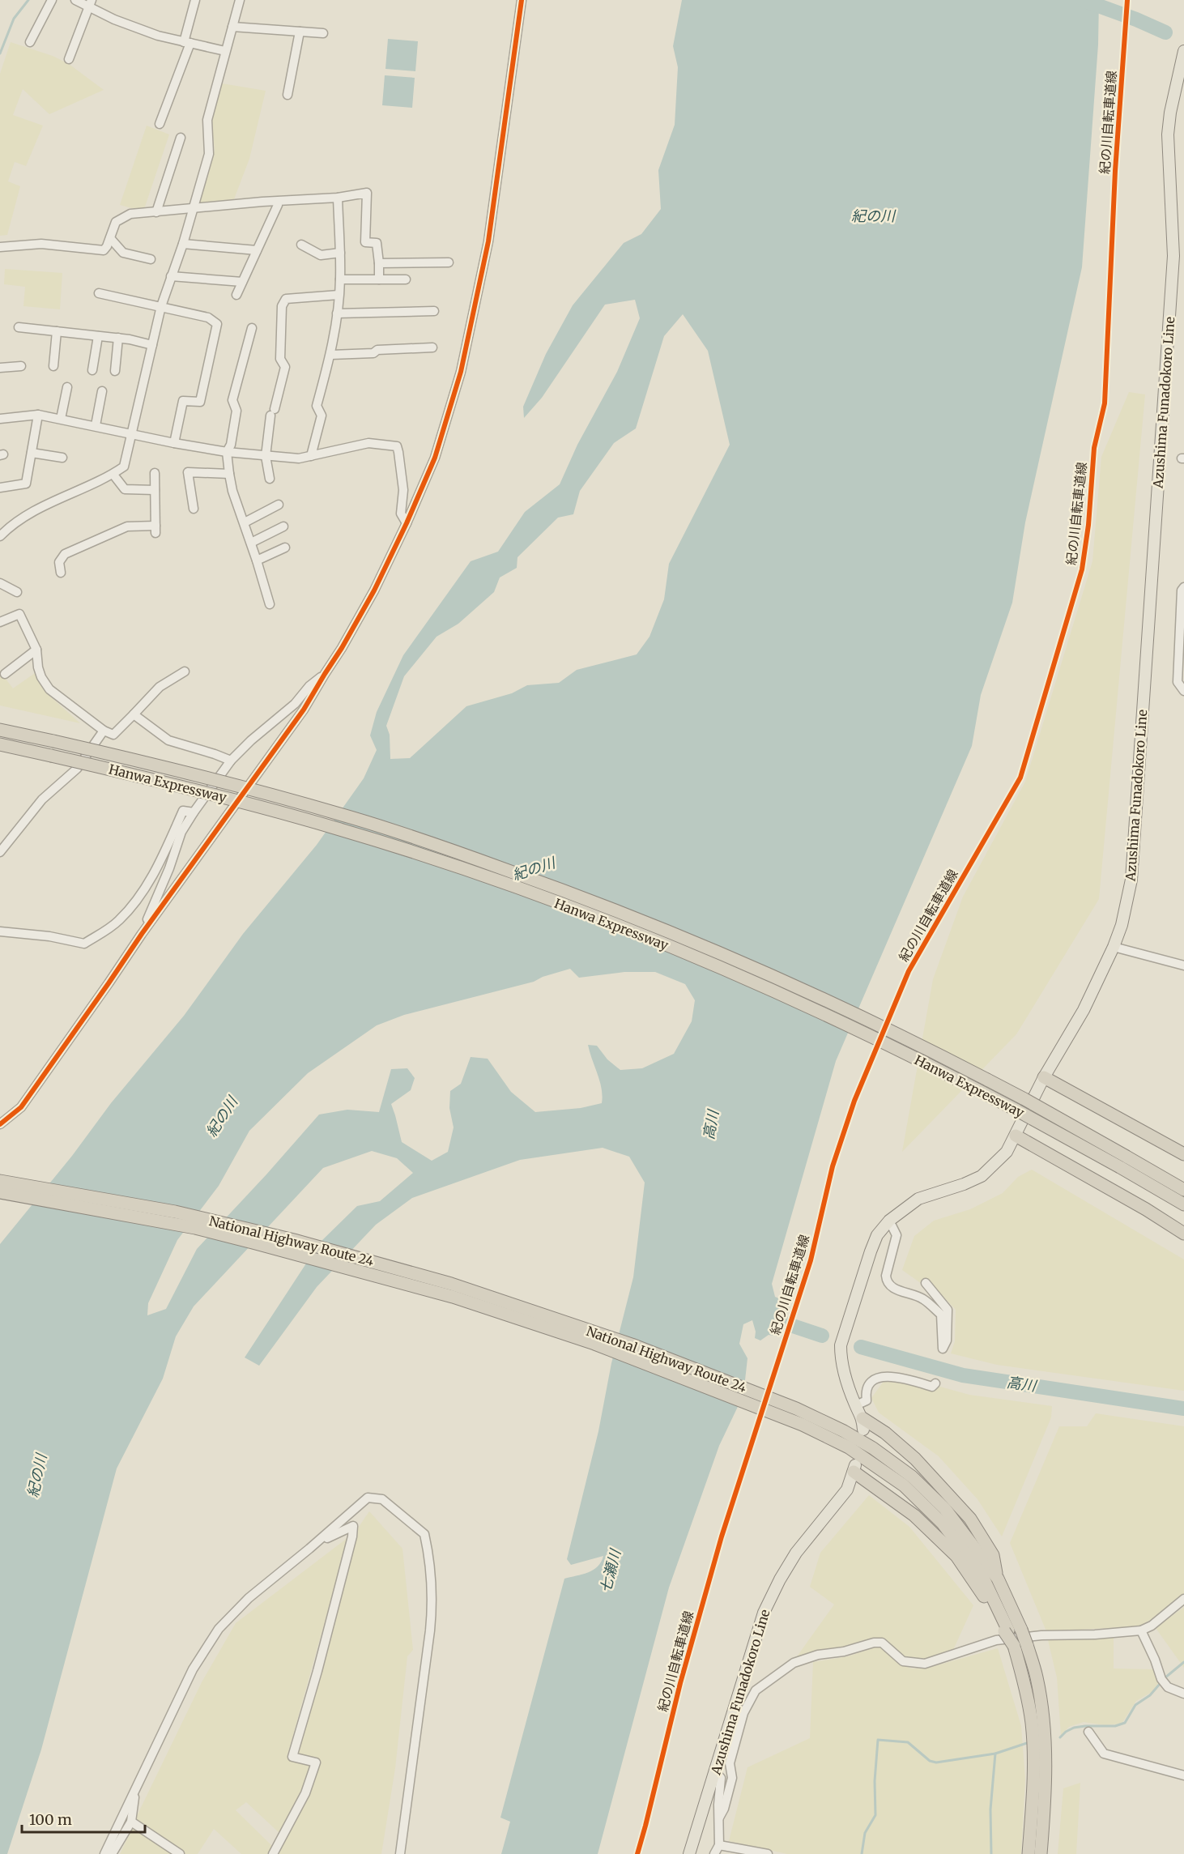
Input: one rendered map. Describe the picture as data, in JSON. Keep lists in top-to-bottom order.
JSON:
{
  "streets": {
    "highway": ["Hanwa Expressway", "National Highway Route 24"],
    "main road": ["Azushima Funadokoro Line"],
    "cycle path": ["紀の川自転車道線"]
  },
  "water": ["紀の川", "高川", "七瀬川"],
  "scale_bar": "100 m"
}
